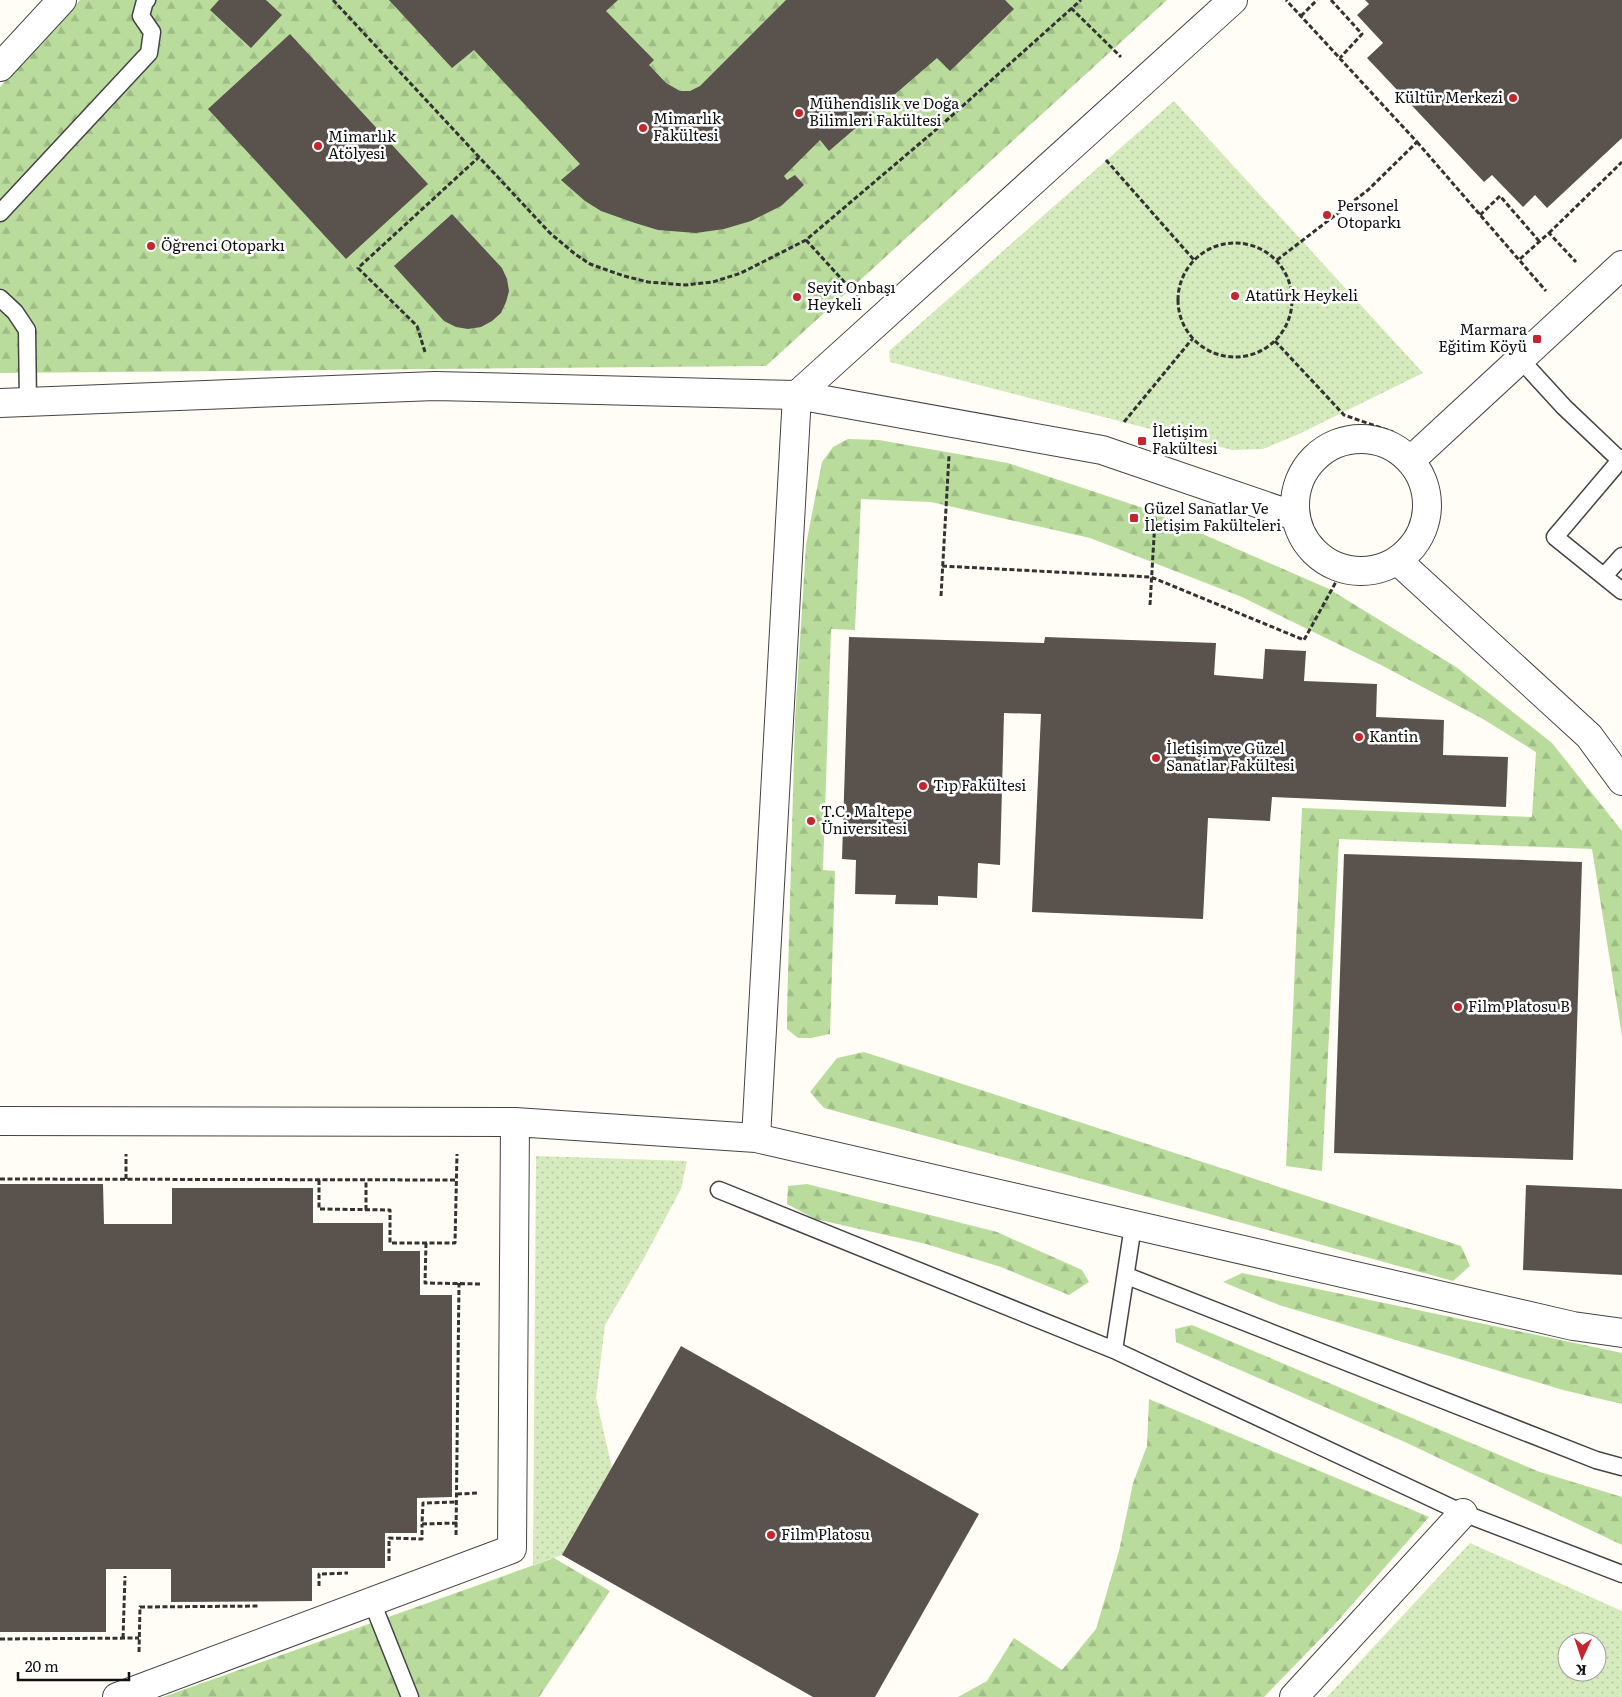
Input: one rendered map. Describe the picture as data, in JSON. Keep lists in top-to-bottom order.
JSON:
{
  "places": {
    "other": [
      "Kültür Merkezi",
      "Mühendislik ve Doğa Bilimleri Fakültesi",
      "Mimarlık Fakültesi",
      "Mimarlık Atölyesi",
      "Personel Otoparkı",
      "Öğrenci Otoparkı",
      "Atatürk Heykeli",
      "Seyit Onbaşı Heykeli",
      "Kantin",
      "İletişim ve Güzel Sanatlar Fakültesi",
      "Tıp Fakültesi",
      "T.C. Maltepe Üniversitesi",
      "Film Platosu B",
      "Film Platosu"
    ],
    "transit": ["Marmara Eğitim Köyü", "İletişim Fakültesi", "Güzel Sanatlar Ve İletişim Fakülteleri"]
  },
  "scale_bar": "20 m",
  "north": "bottom"
}
